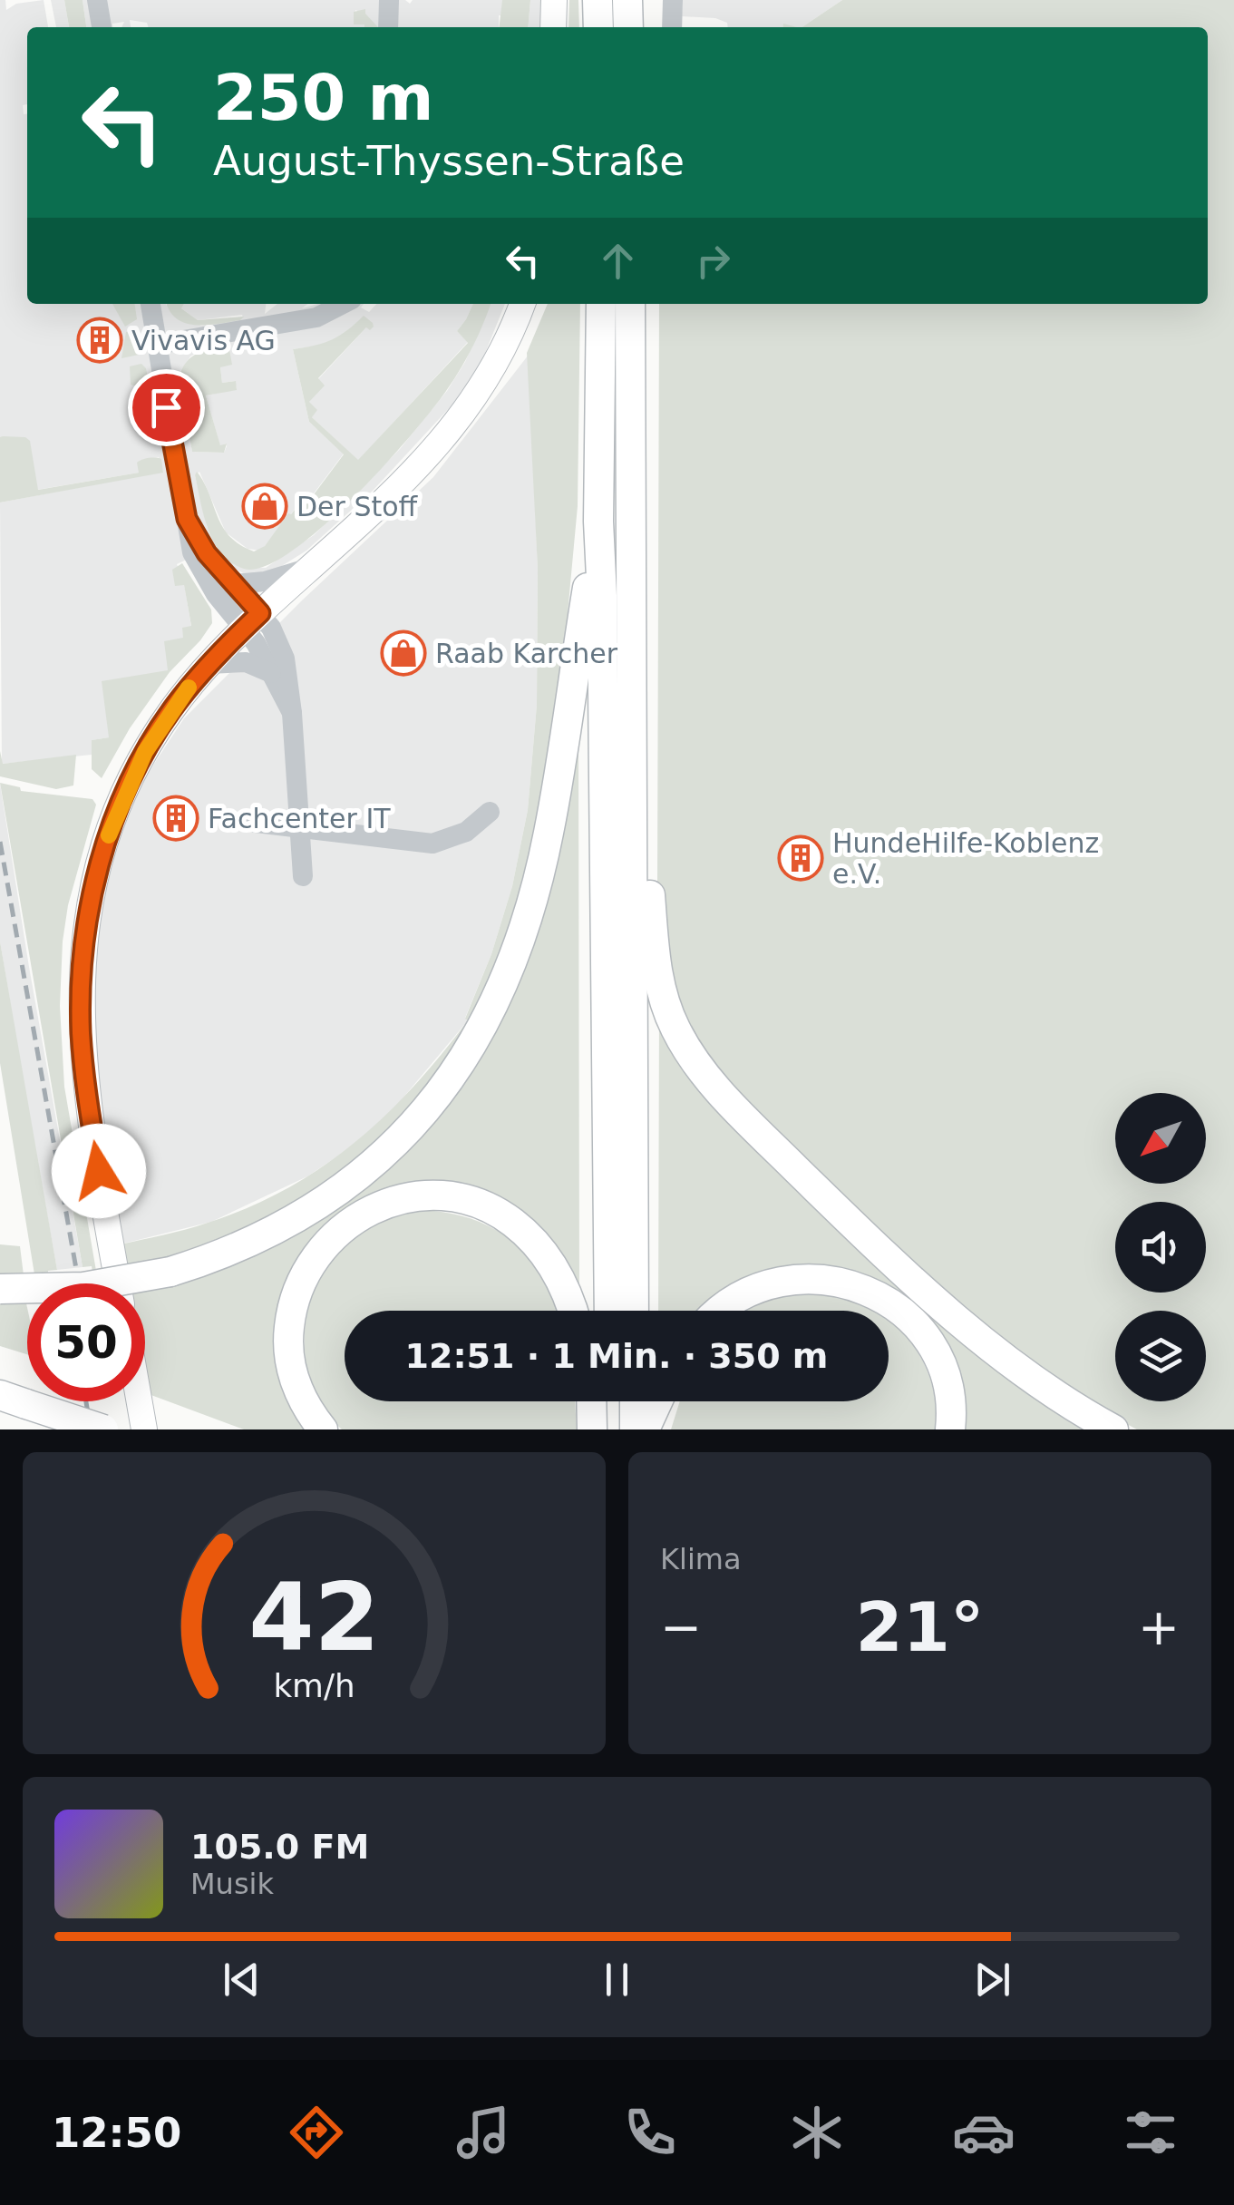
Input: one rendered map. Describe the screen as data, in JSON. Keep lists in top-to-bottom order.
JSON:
{
  "places": {
    "building": ["Vivavis AG", "Fachcenter IT", "HundeHilfe-Koblenz e.V."],
    "shop": ["Der Stoff", "Raab Karcher"]
  },
  "north": "bottom left",
  "page": {
    "turn": ["250 m", "August-Thyssen-Straße"],
    "limit": "50",
    "trip": "12:51 · 1 Min. · 350 m",
    "tile": "Klima",
    "heat": ["−", "21°", "+"],
    "song": ["105.0 FM", "Musik"],
    "tabs": "12:50",
    "gauge": ["42", "km/h"]
  }
}
